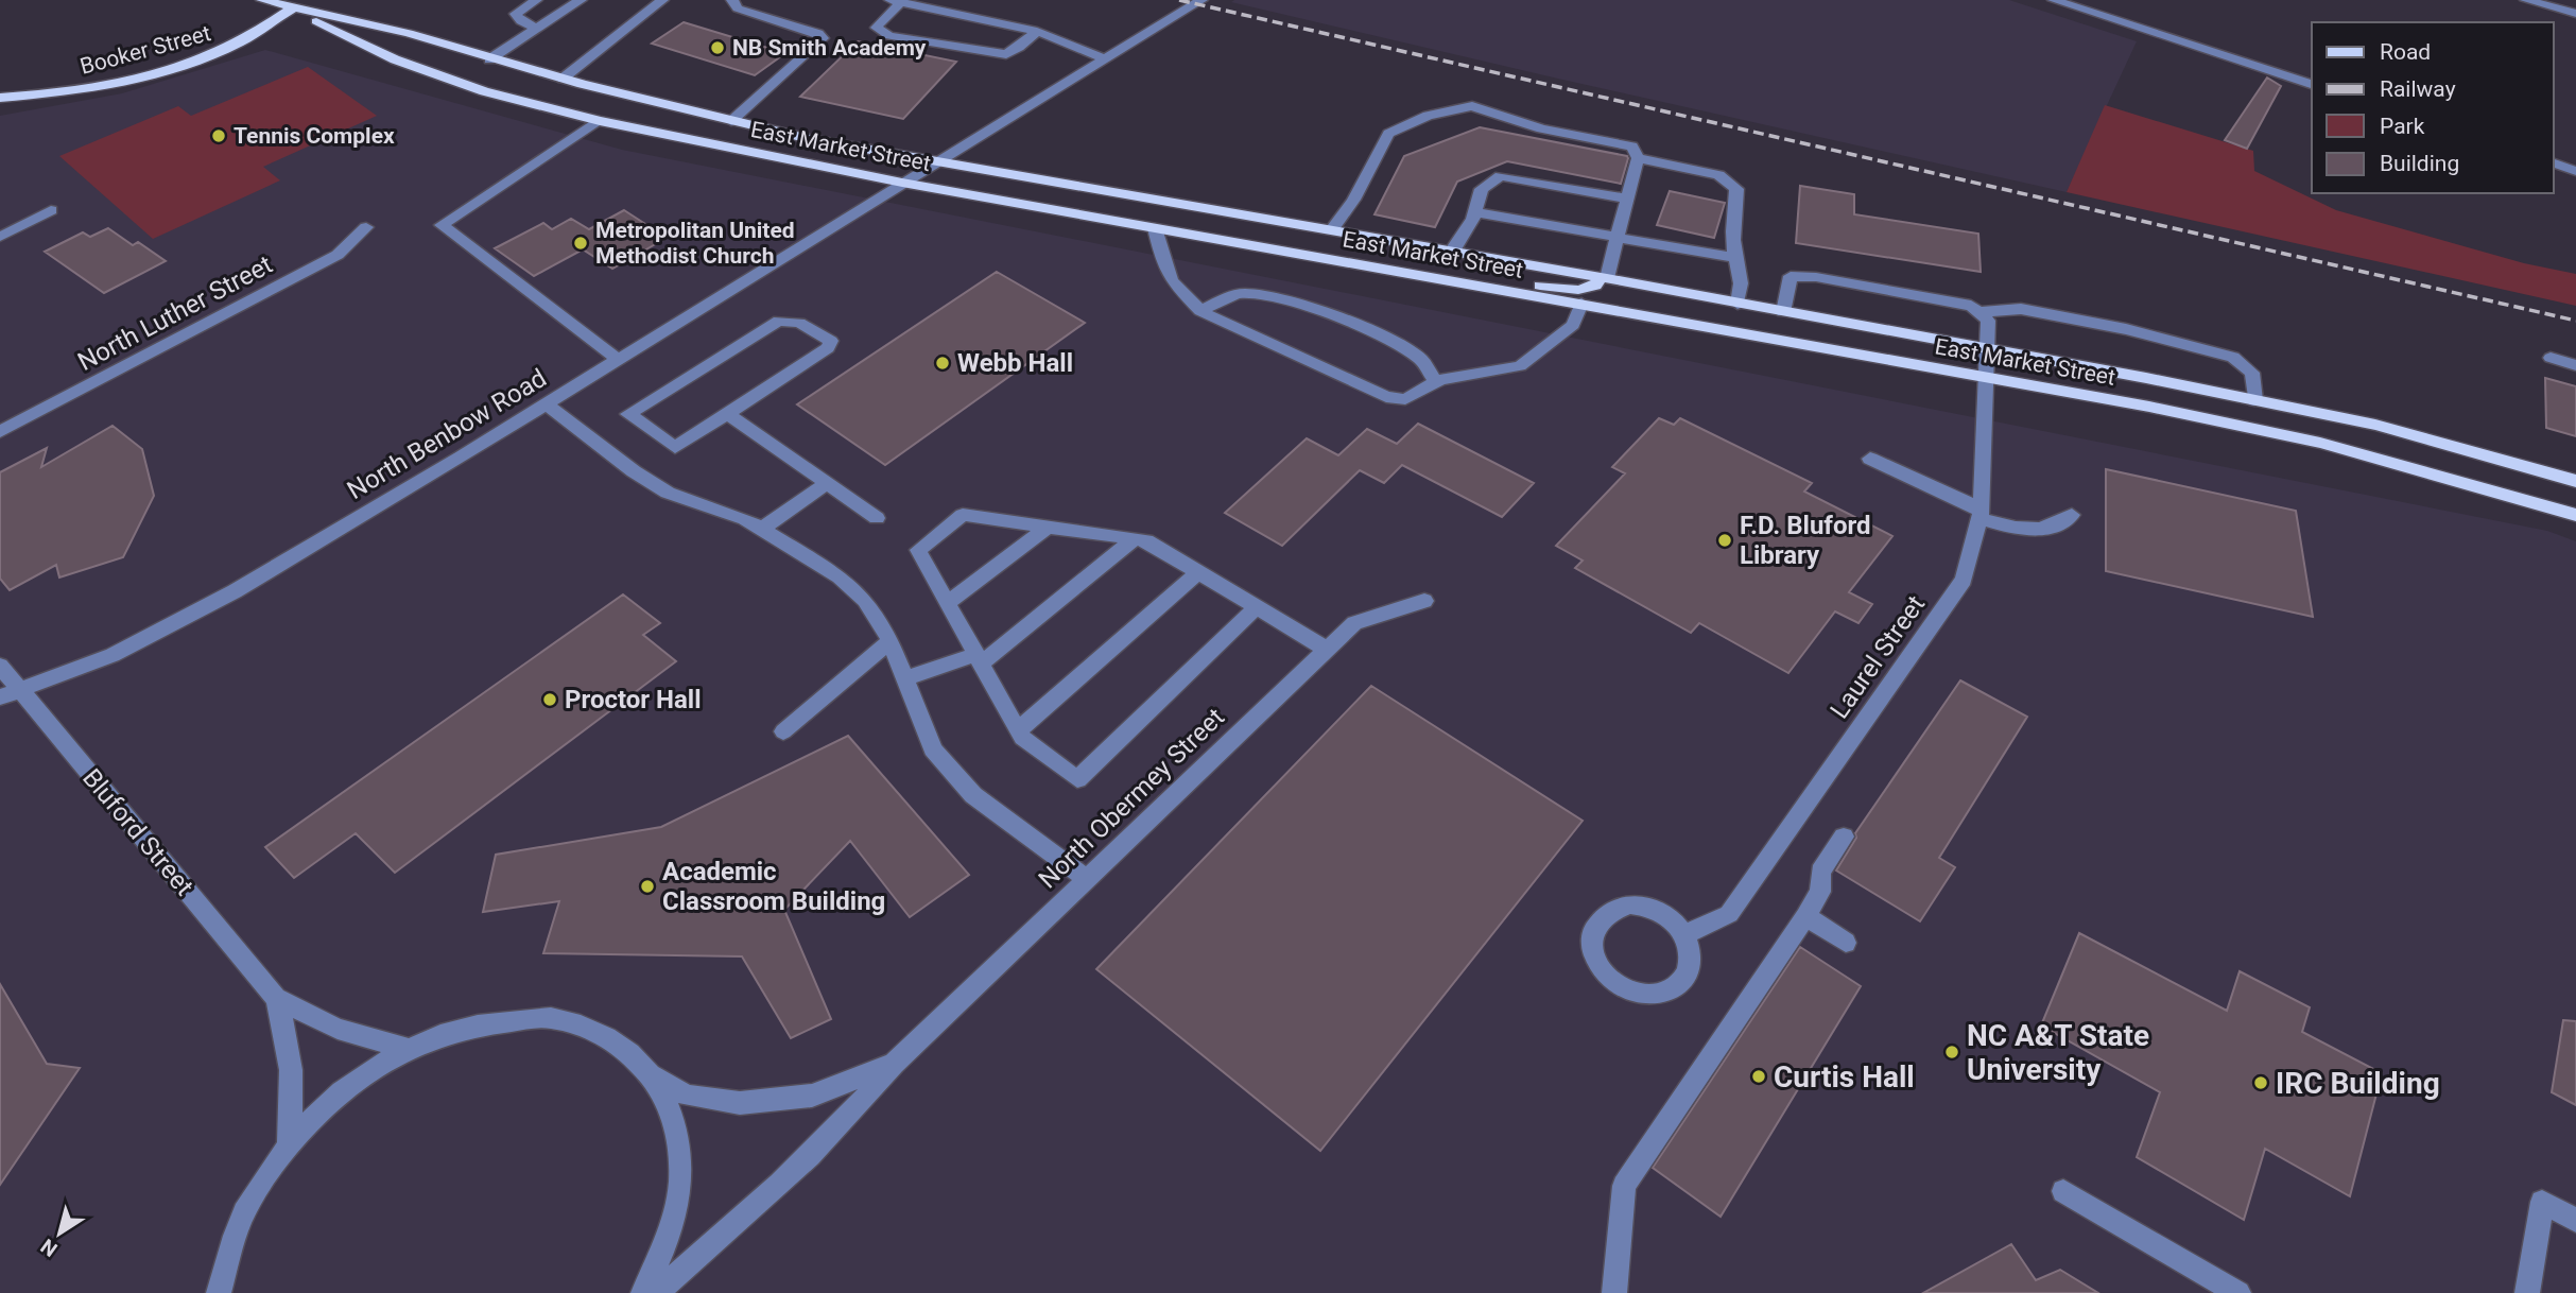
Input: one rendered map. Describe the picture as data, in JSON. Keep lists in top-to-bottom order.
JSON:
{
  "streets": {
    "main road": ["Booker Street", "East Market Street"],
    "street": [
      "North Luther Street",
      "North Benbow Road",
      "Laurel Street",
      "North Obermey Street",
      "Bluford Street"
    ]
  },
  "crossings": [
    ["Booker Street", "East Market Street"],
    ["East Market Street", "North Benbow Road"],
    ["East Market Street", "Laurel Street"],
    ["North Benbow Road", "Bluford Street"],
    ["North Obermey Street", "Bluford Street"]
  ],
  "places": [
    "NB Smith Academy",
    "Tennis Complex",
    "Metropolitan United Methodist Church",
    "Webb Hall",
    "F.D. Bluford Library",
    "Proctor Hall",
    "Academic Classroom Building",
    "NC A&T State University",
    "Curtis Hall",
    "IRC Building"
  ],
  "legend": [
    "Road",
    "Railway",
    "Park",
    "Building"
  ],
  "north": "bottom left"
}
